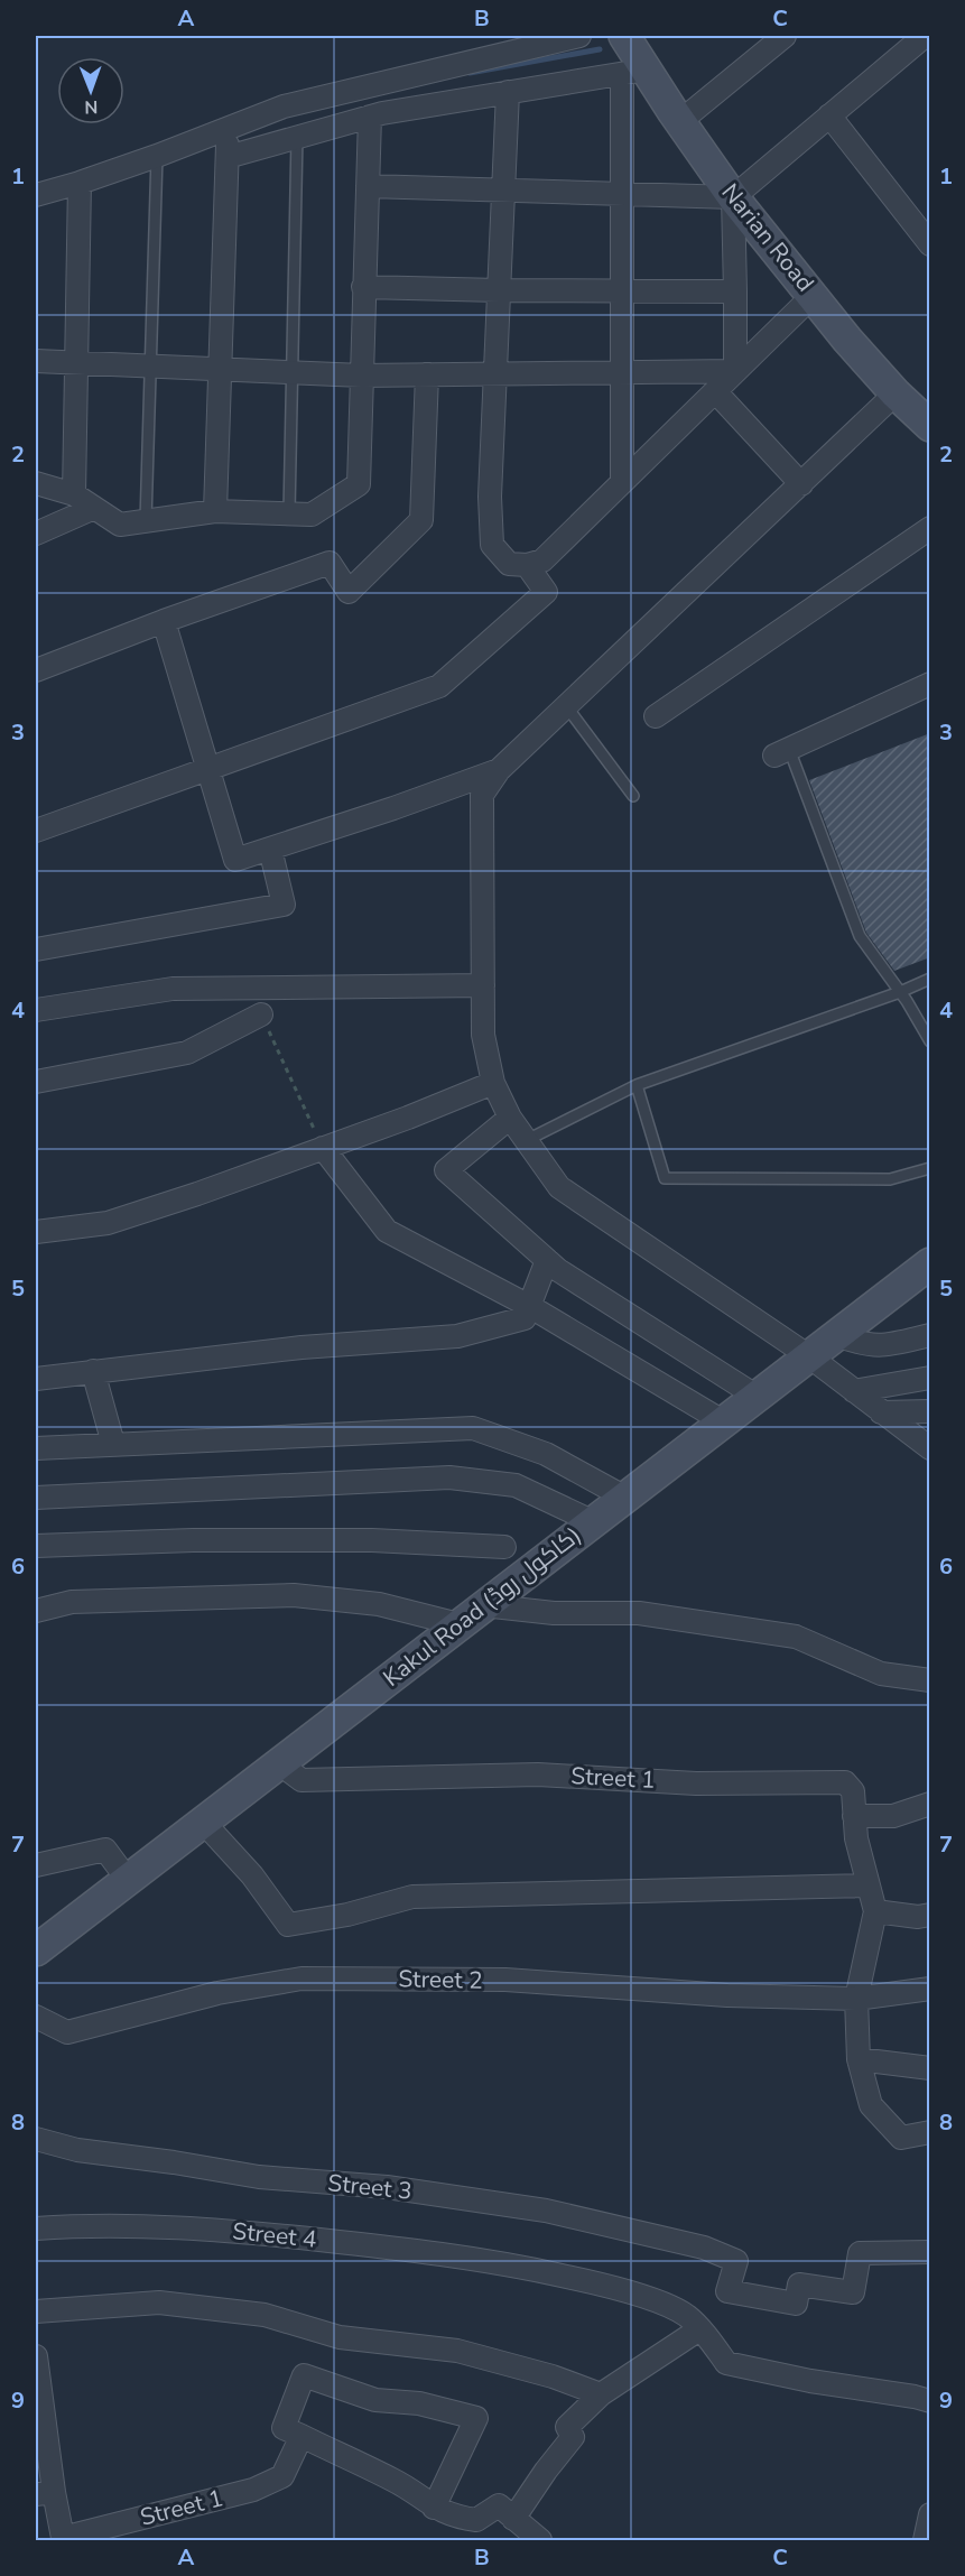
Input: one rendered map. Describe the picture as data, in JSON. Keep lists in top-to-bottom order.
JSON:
{
  "streets": {
    "main road": ["Narian Road", "Kakul Road (کاکول روڈ)"],
    "street": [
      "Street 1",
      "Street 2",
      "Street 3",
      "Street 4"
    ]
  },
  "crossings": [
    ["Kakul Road (کاکول روڈ)", "Street 1"]
  ],
  "north": "bottom",
  "grid": {
    "columns": ["A", "B", "C"],
    "rows": [
      "1",
      "2",
      "3",
      "4",
      "5",
      "6",
      "7",
      "8",
      "9"
    ]
  }
}
